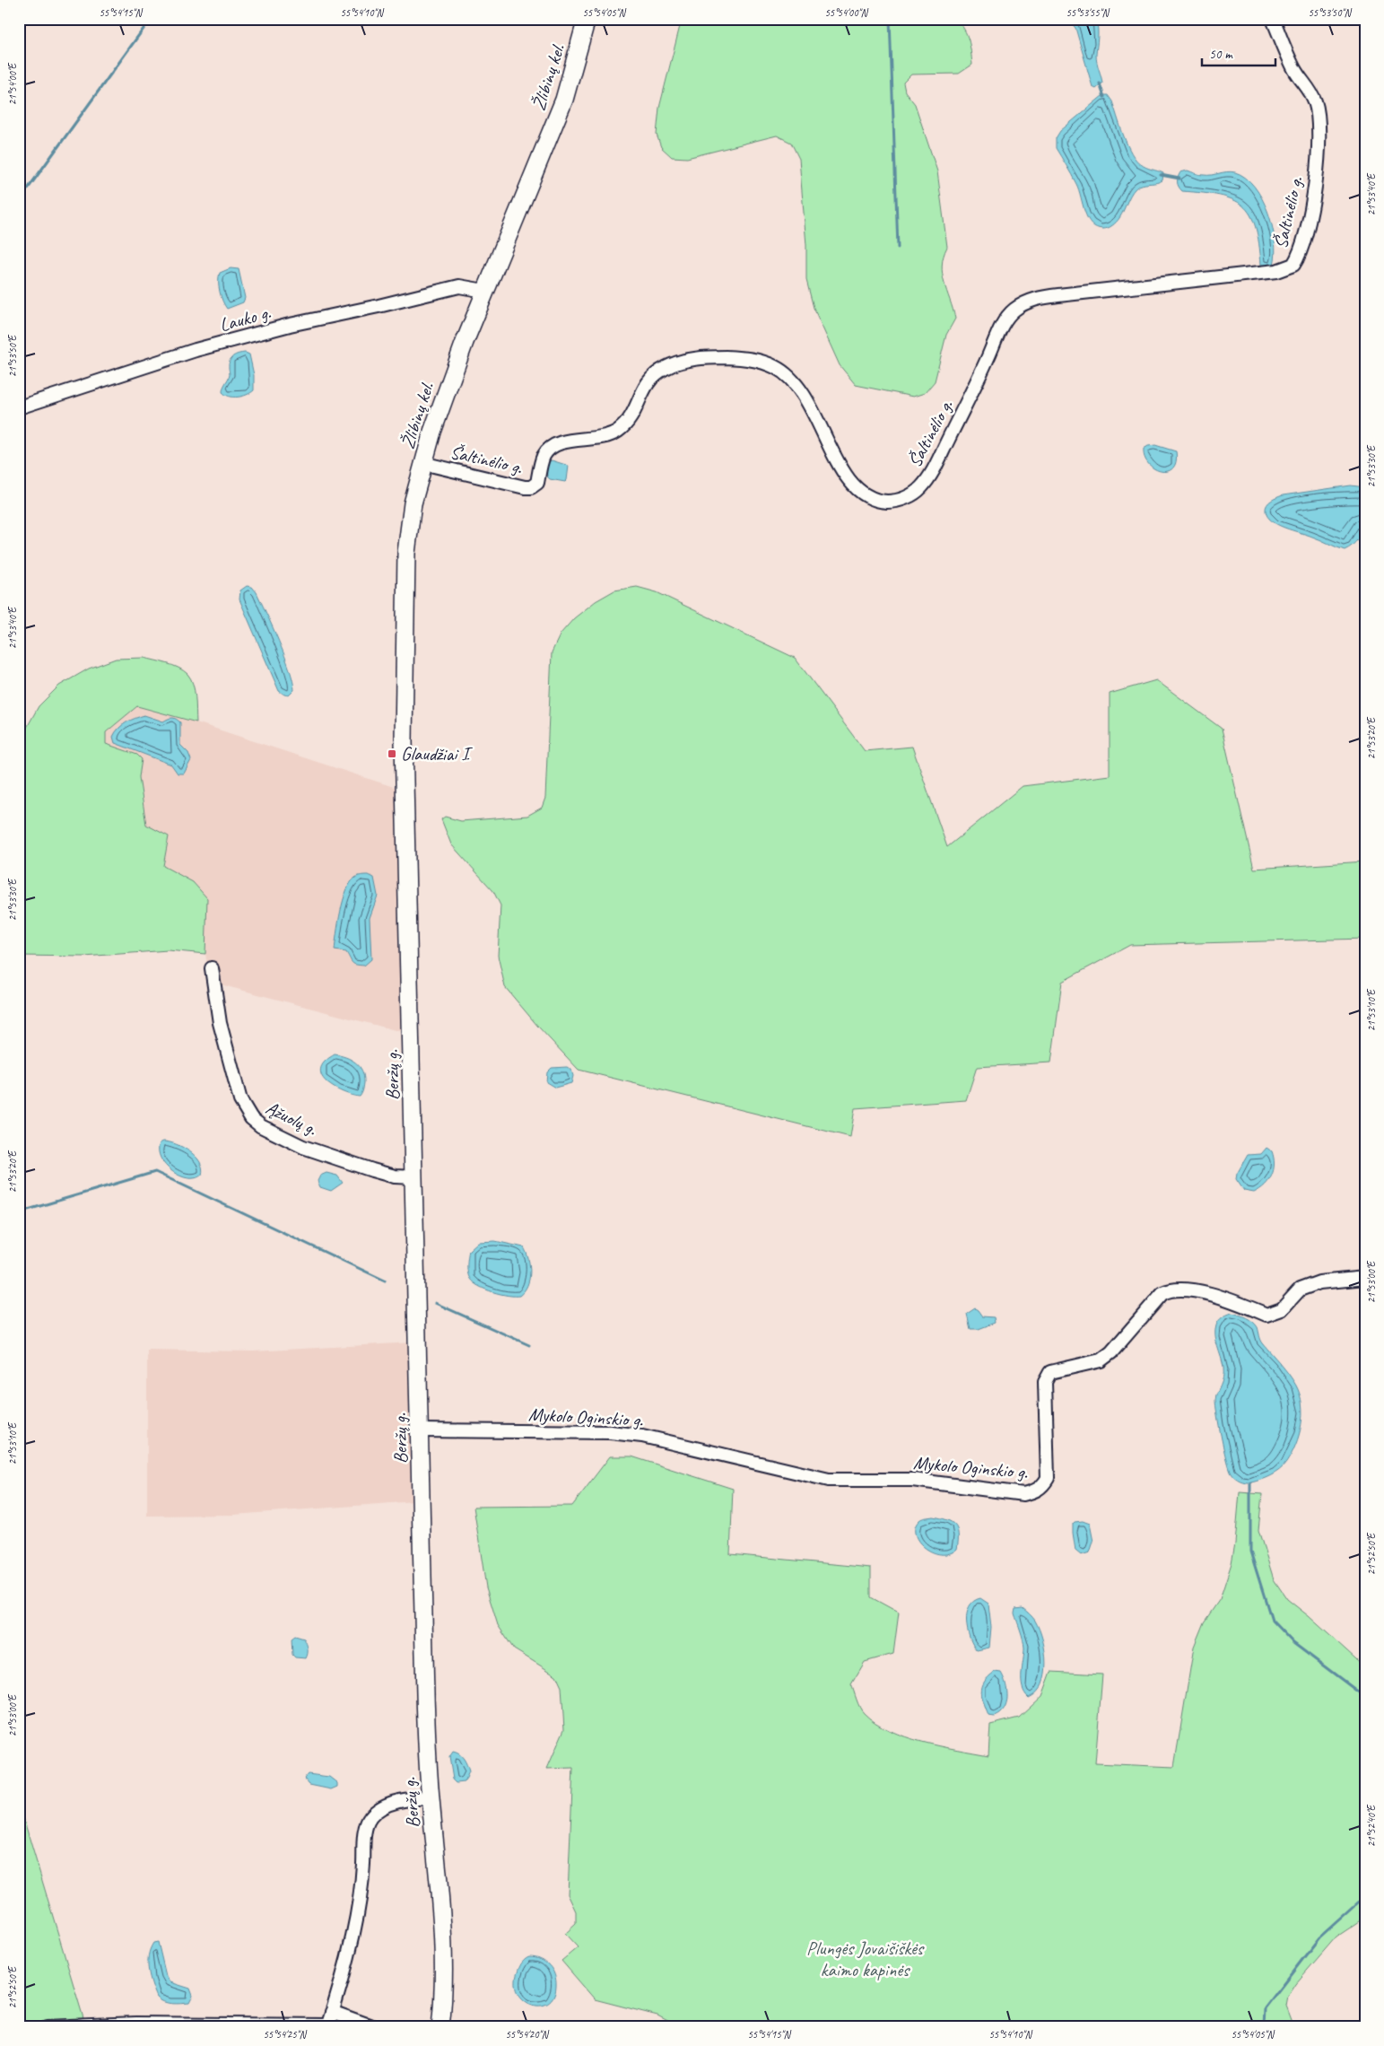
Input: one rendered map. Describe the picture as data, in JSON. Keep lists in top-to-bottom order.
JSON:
{
  "streets": {
    "main road": ["Žlibinų kel.", "Beržų g."],
    "street": [
      "Šaltinėlio g.",
      "Lauko g.",
      "Ąžuolų g.",
      "Mykolo Oginskio g."
    ]
  },
  "crossings": [
    ["Žlibinų kel.", "Šaltinėlio g."],
    ["Žlibinų kel.", "Lauko g."],
    ["Žlibinų kel.", "Beržų g."],
    ["Beržų g.", "Ąžuolų g."],
    ["Beržų g.", "Mykolo Oginskio g."]
  ],
  "parks": ["Plungės Jovaišiškės kaimo kapinės"],
  "places": {
    "transit": ["Glaudžiai I"]
  },
  "scale_bar": "50 m",
  "coordinates": [
    "55°54'15\"N",
    "55°54'10\"N",
    "55°54'05\"N",
    "55°54'00\"N",
    "55°53'55\"N",
    "55°53'50\"N",
    "21°54'00\"E",
    "21°53'40\"E",
    "21°53'50\"E",
    "21°53'30\"E",
    "21°53'20\"E",
    "21°53'10\"E",
    "21°53'00\"E",
    "21°52'50\"E",
    "21°52'40\"E",
    "55°54'25\"N",
    "55°54'20\"N"
  ]
}
